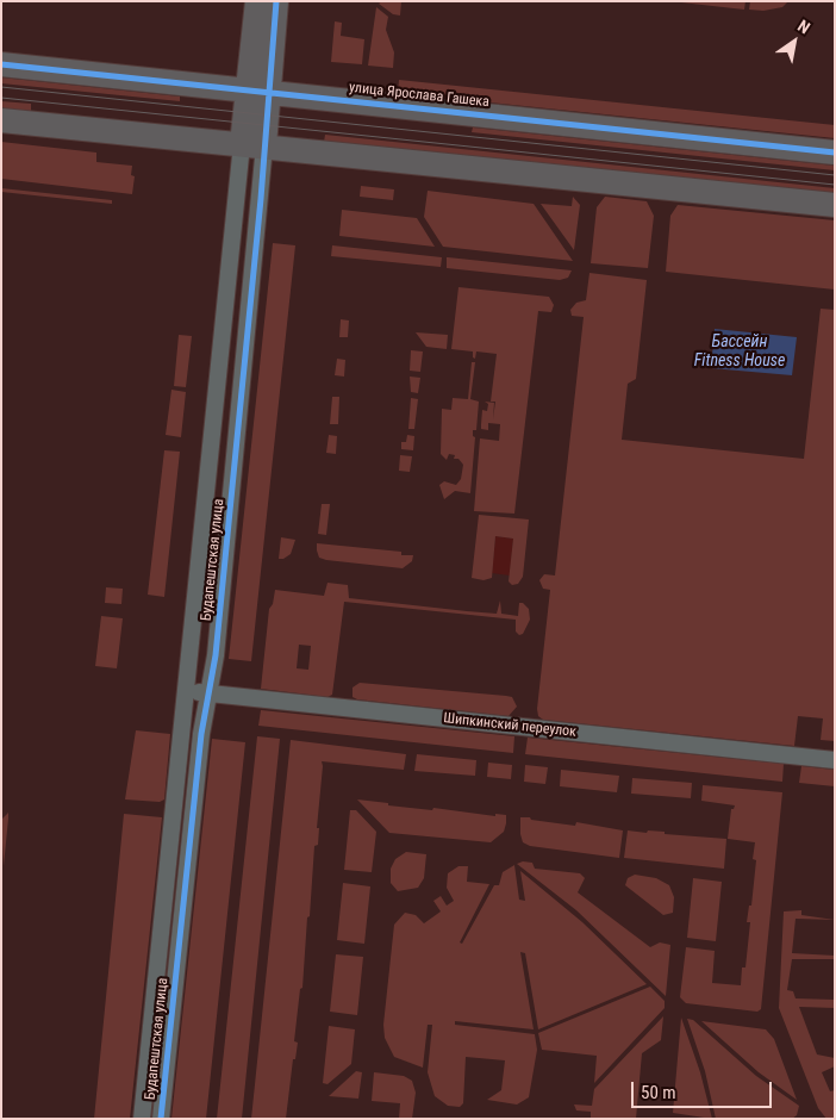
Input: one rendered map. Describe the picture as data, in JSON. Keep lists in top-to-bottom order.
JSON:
{
  "streets": {
    "street": ["улица Ярослава Гашека", "Будапештская улица", "Шипкинский переулок"]
  },
  "crossings": [
    ["улица Ярослава Гашека", "Будапештская улица"],
    ["Будапештская улица", "Шипкинский переулок"]
  ],
  "water": ["Бассейн Fitness House"],
  "scale_bar": "50 m",
  "north": "top right"
}
